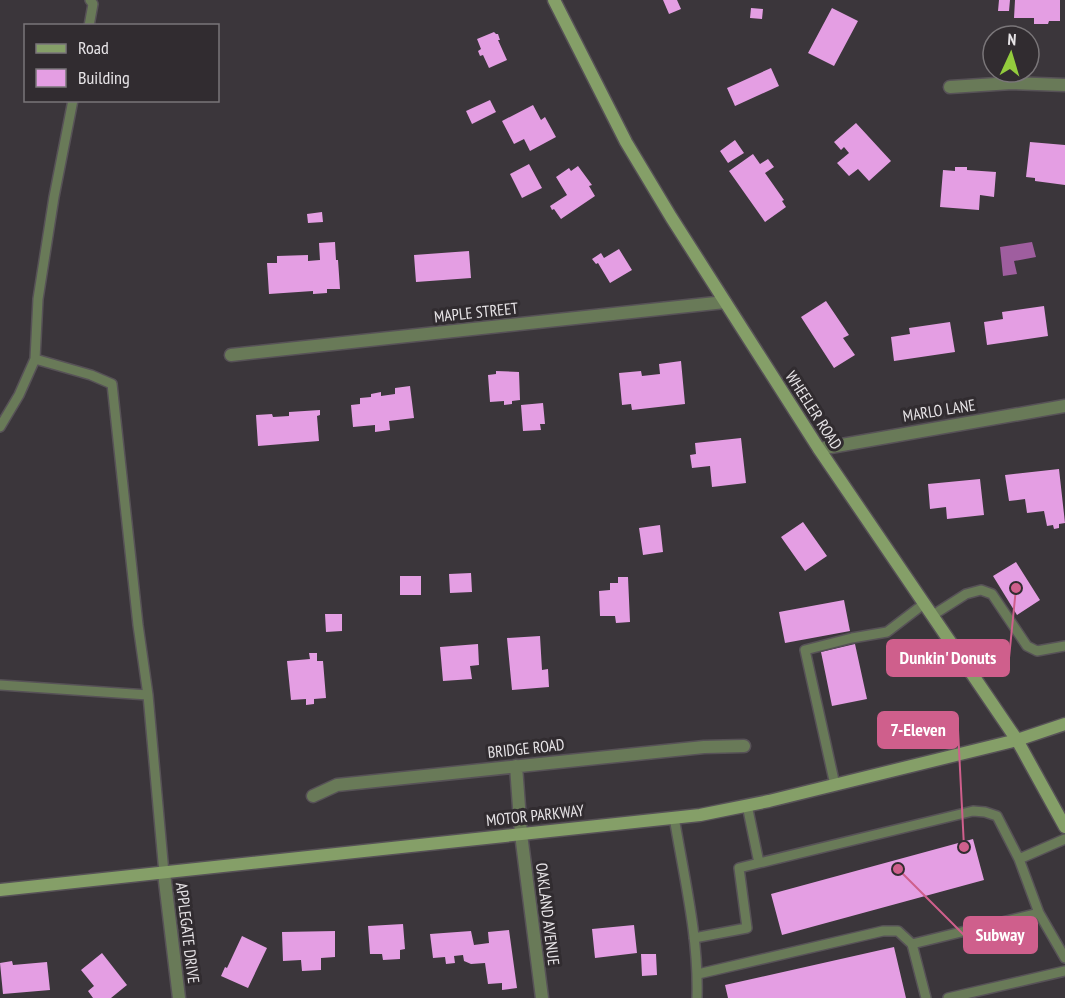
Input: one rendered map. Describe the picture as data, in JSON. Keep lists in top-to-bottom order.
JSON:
{
  "streets": {
    "main road": ["WHEELER ROAD", "MOTOR PARKWAY"],
    "street": [
      "MAPLE STREET",
      "MARLO LANE",
      "BRIDGE ROAD",
      "OAKLAND AVENUE",
      "APPLEGATE DRIVE"
    ]
  },
  "crossings": [
    ["MAPLE STREET", "WHEELER ROAD"],
    ["WHEELER ROAD", "MARLO LANE"],
    ["WHEELER ROAD", "MOTOR PARKWAY"],
    ["BRIDGE ROAD", "OAKLAND AVENUE"],
    ["MOTOR PARKWAY", "OAKLAND AVENUE"],
    ["MOTOR PARKWAY", "APPLEGATE DRIVE"]
  ],
  "places": ["Dunkin' Donuts", "7-Eleven", "Subway"],
  "legend": ["Road", "Building"],
  "north": "top"
}
